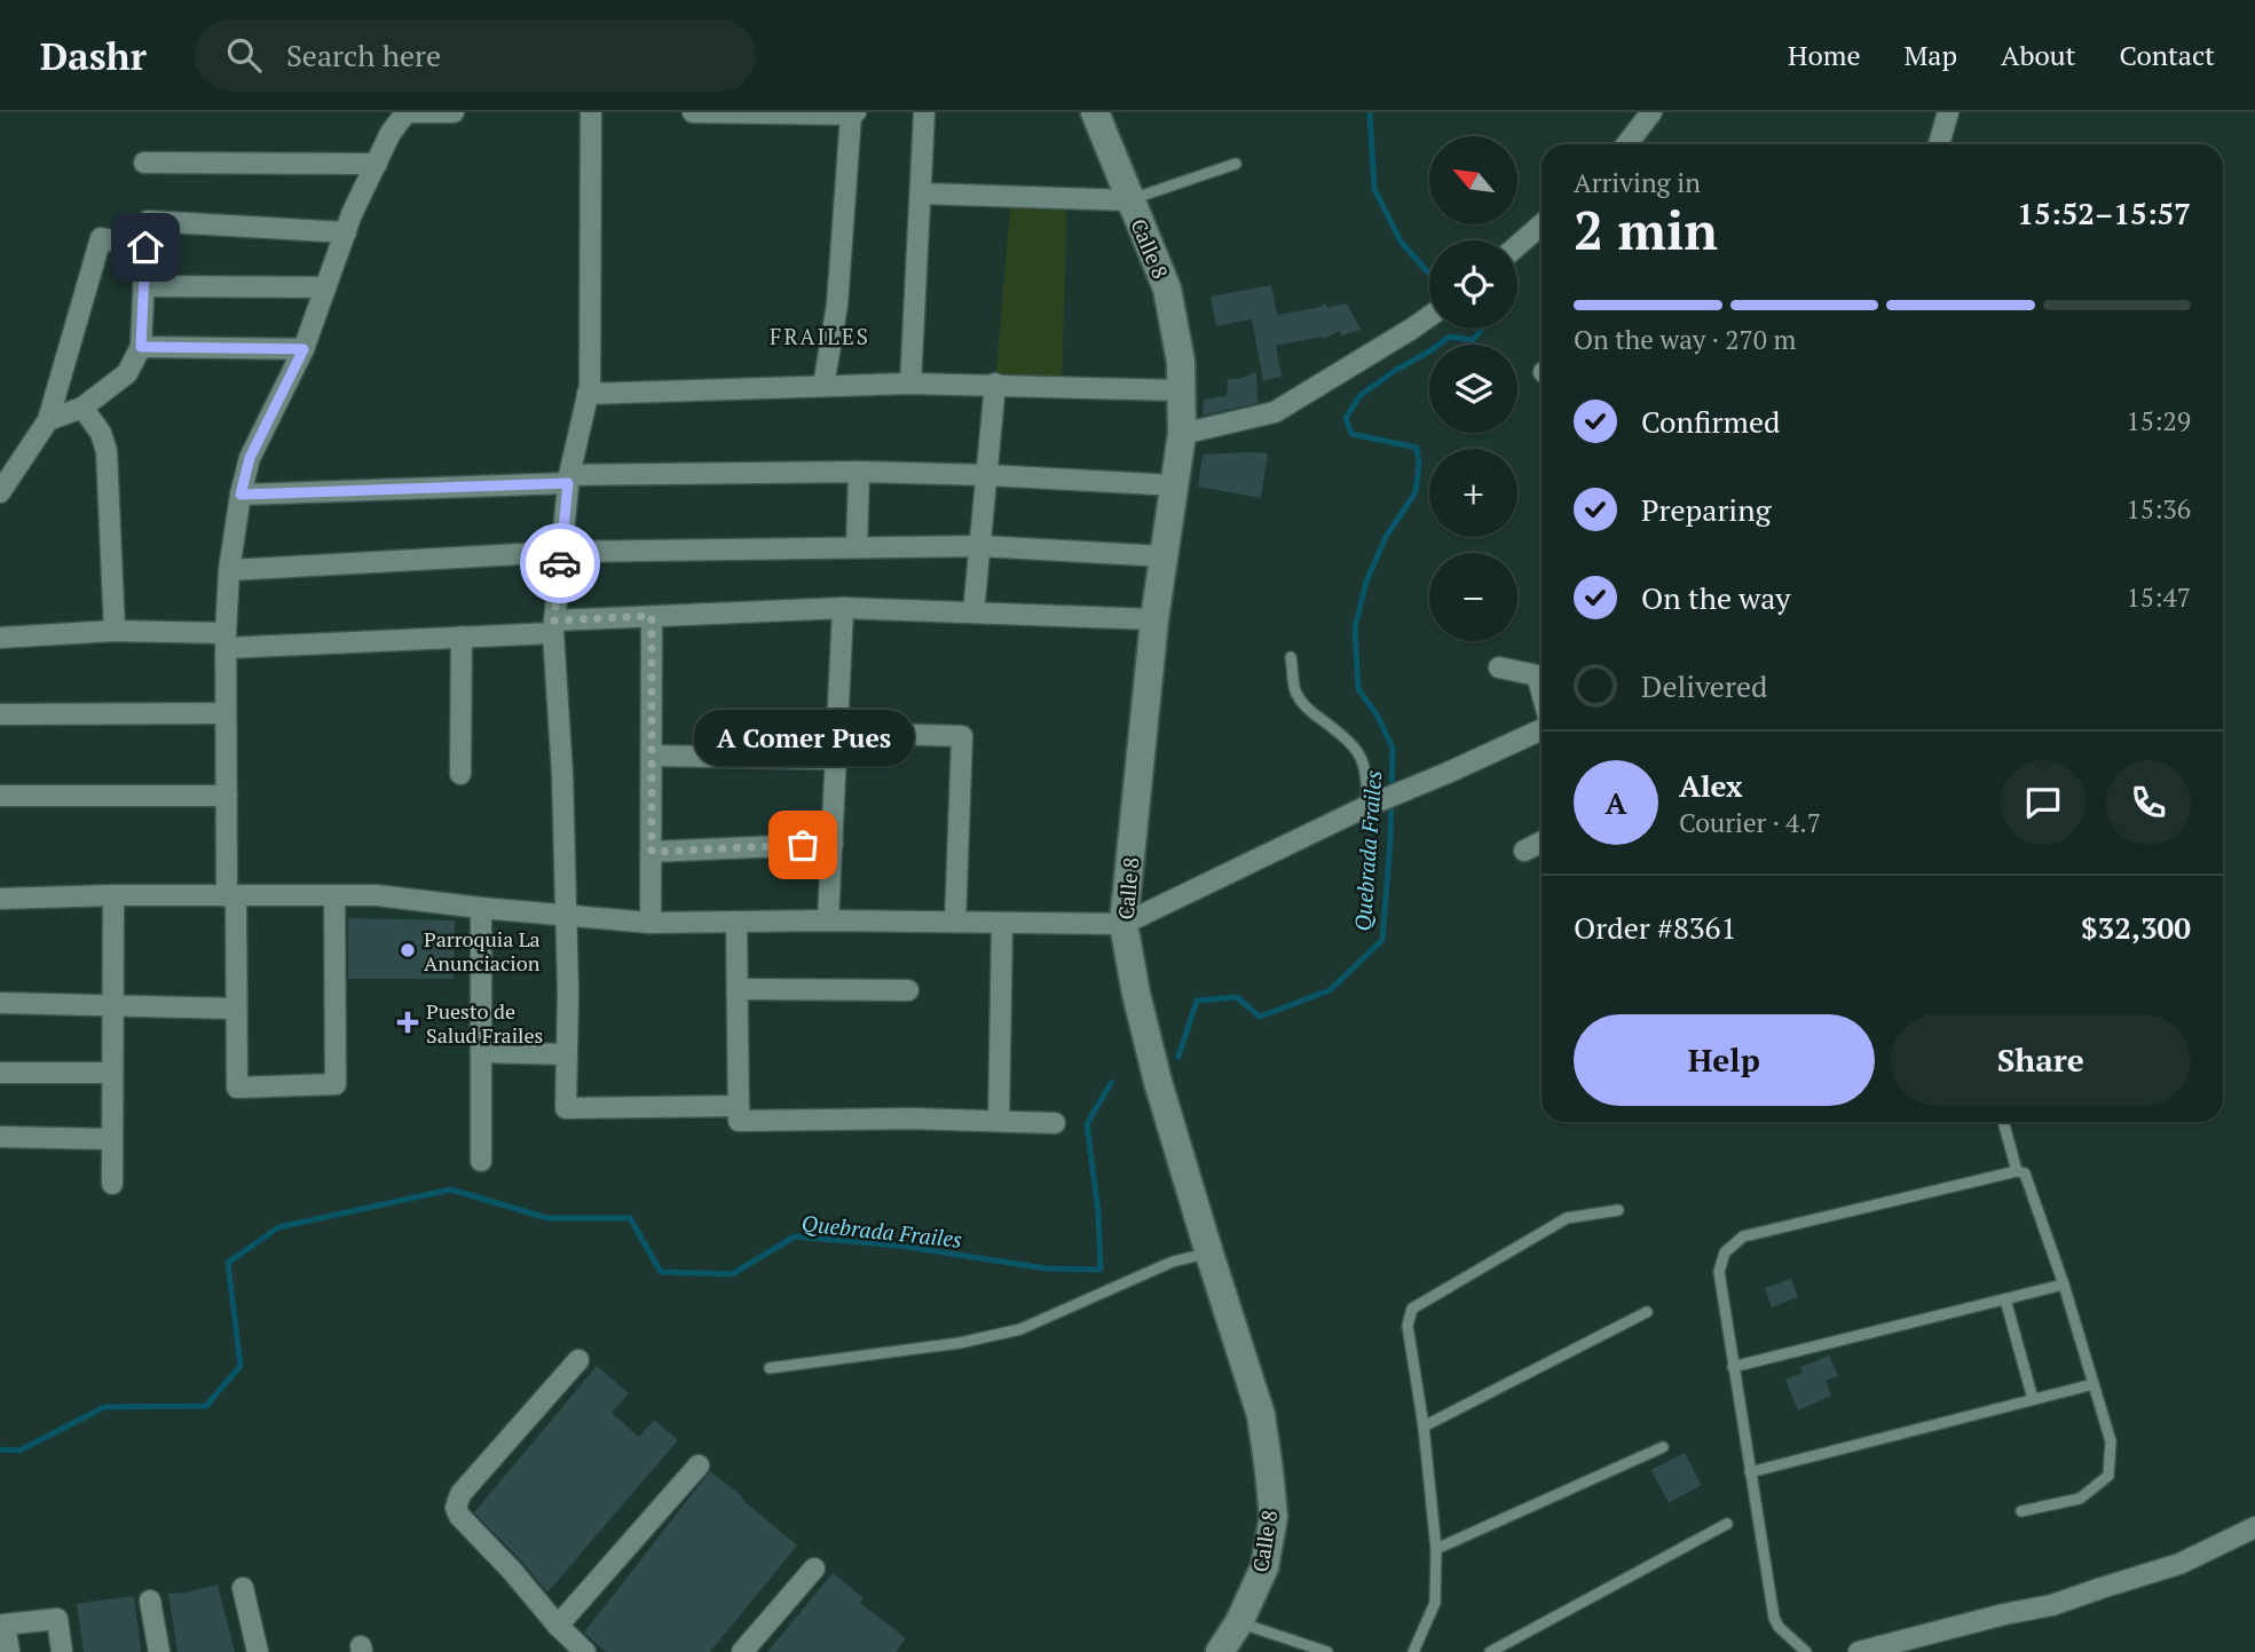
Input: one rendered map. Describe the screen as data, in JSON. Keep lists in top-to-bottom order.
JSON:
{
  "streets": {
    "street": ["Calle 8"]
  },
  "districts": ["FRAILES"],
  "water": ["Quebrada Frailes"],
  "places": {
    "other": ["A Comer Pues", "Parroquia La Anunciacion"],
    "health": ["Puesto de Salud Frailes"]
  },
  "north": "top left",
  "page": {
    "header": "Dashr",
    "search": "Search here",
    "nav": [
      "Home",
      "Map",
      "About",
      "Contact"
    ],
    "map_buttons": ["+", "−"],
    "heading": ["2 min", "Arriving in", "15:52–15:57"],
    "panel": [
      "Alex",
      "Courier · 4.7",
      "Order #8361",
      "$32,300"
    ],
    "bar": "On the way · 270 m",
    "list": [
      ["Confirmed", "15:29"],
      ["Preparing", "15:36"],
      ["On the way", "15:47"],
      "Delivered"
    ],
    "bubble": "A Comer Pues",
    "round": "A",
    "buttons": ["Help", "Share"]
  }
}
